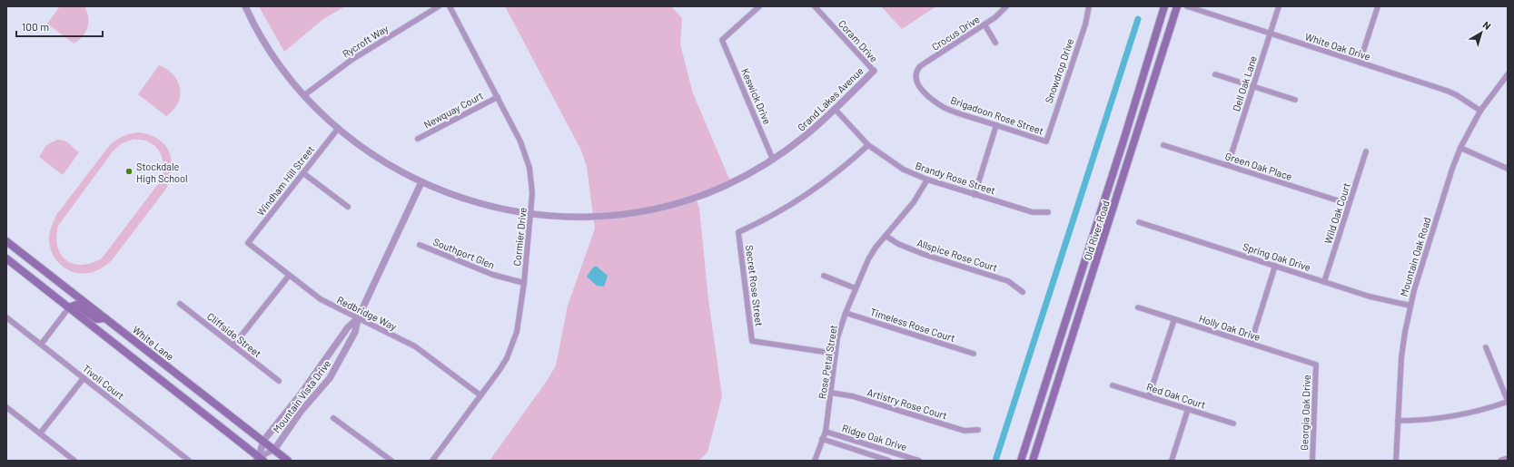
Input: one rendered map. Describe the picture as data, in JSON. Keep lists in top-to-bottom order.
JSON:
{
  "streets": {
    "main road": ["Old River Road", "White Lane"],
    "street": [
      "Crocus Drive",
      "Rycroft Way",
      "Coram Drive",
      "White Oak Drive",
      "Snowdrop Drive",
      "Dell Oak Lane",
      "Keswick Drive",
      "Grand Lakes Avenue",
      "Newquay Court",
      "Brigadoon Rose Street",
      "Green Oak Place",
      "Brandy Rose Street",
      "Windham Hill Street",
      "Wild Oak Court",
      "Cormier Drive",
      "Southport Glen",
      "Allspice Rose Court",
      "Spring Oak Drive",
      "Mountain Oak Road",
      "Secret Rose Street",
      "Redbridge Way",
      "Timeless Rose Court",
      "Holly Oak Drive",
      "Cliffside Street",
      "Rose Petal Street",
      "Tivoli Court",
      "Red Oak Court",
      "Mountain Vista Drive",
      "Artistry Rose Court",
      "Georgia Oak Drive",
      "Ridge Oak Drive"
    ]
  },
  "crossings": [
    ["Crocus Drive", "Brigadoon Rose Street"],
    ["Rycroft Way", "Grand Lakes Avenue"],
    ["Coram Drive", "Grand Lakes Avenue"],
    ["White Oak Drive", "Dell Oak Lane"],
    ["White Oak Drive", "Mountain Oak Road"],
    ["Snowdrop Drive", "Brigadoon Rose Street"],
    ["Dell Oak Lane", "Green Oak Place"],
    ["Keswick Drive", "Grand Lakes Avenue"],
    ["Grand Lakes Avenue", "Brandy Rose Street"],
    ["Grand Lakes Avenue", "Windham Hill Street"],
    ["Grand Lakes Avenue", "Cormier Drive"],
    ["Grand Lakes Avenue", "Mountain Vista Drive"],
    ["Newquay Court", "Cormier Drive"],
    ["Green Oak Place", "Wild Oak Court"],
    ["Brandy Rose Street", "Secret Rose Street"],
    ["Brandy Rose Street", "Rose Petal Street"],
    ["Windham Hill Street", "Redbridge Way"],
    ["Wild Oak Court", "Spring Oak Drive"],
    ["Cormier Drive", "Southport Glen"],
    ["Cormier Drive", "Redbridge Way"],
    ["Allspice Rose Court", "Rose Petal Street"],
    ["Spring Oak Drive", "Mountain Oak Road"],
    ["Secret Rose Street", "Rose Petal Street"],
    ["Redbridge Way", "Mountain Vista Drive"],
    ["Timeless Rose Court", "Rose Petal Street"],
    ["Holly Oak Drive", "Georgia Oak Drive"],
    ["White Lane", "Mountain Vista Drive"],
    ["Rose Petal Street", "Artistry Rose Court"],
    ["Rose Petal Street", "Ridge Oak Drive"]
  ],
  "places": ["Stockdale High School"],
  "scale_bar": "100 m",
  "north": "top right"
}
